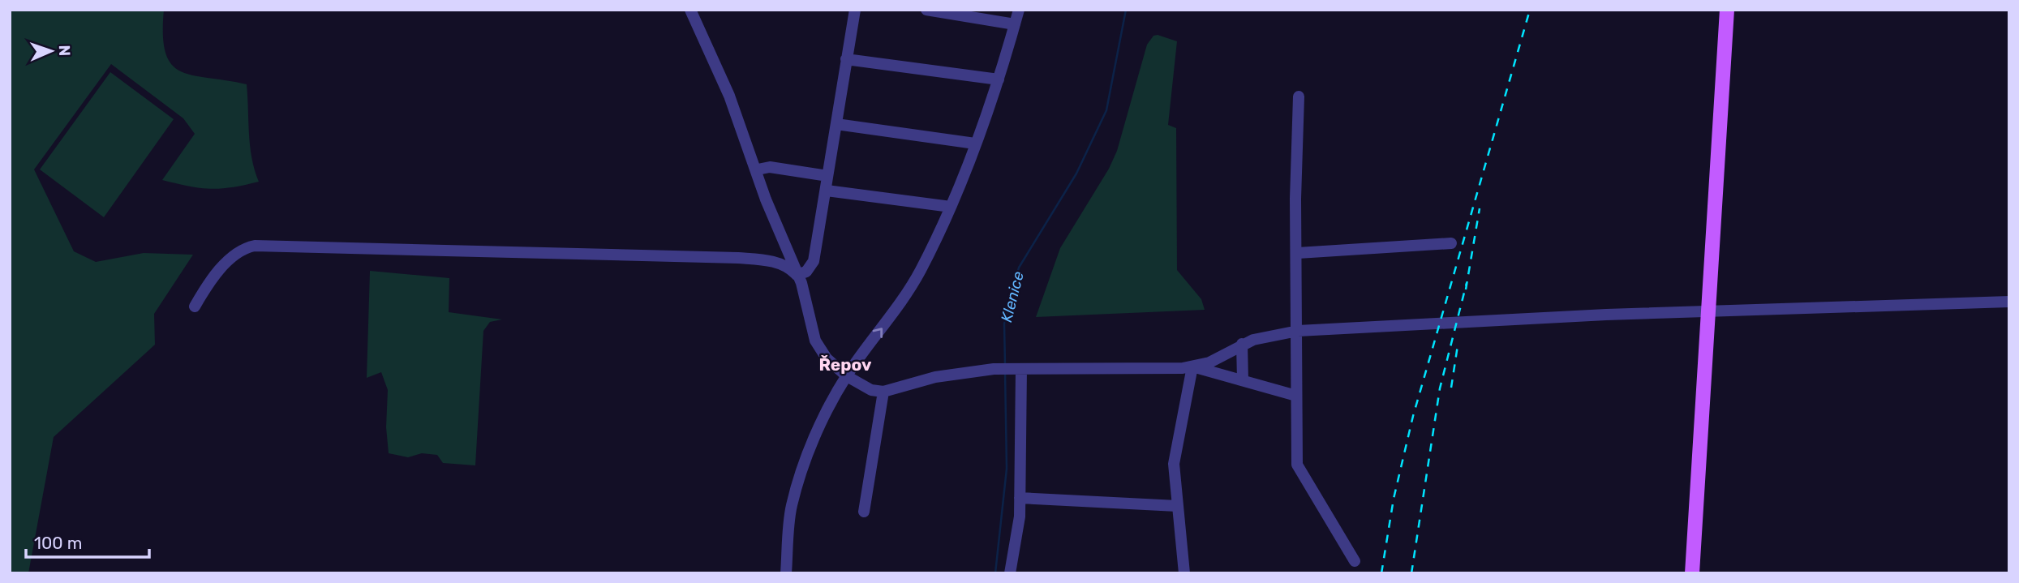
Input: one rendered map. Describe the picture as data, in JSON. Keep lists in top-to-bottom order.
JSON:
{
  "districts": ["Řepov"],
  "water": ["Klenice"],
  "scale_bar": "100 m",
  "north": "right"
}
